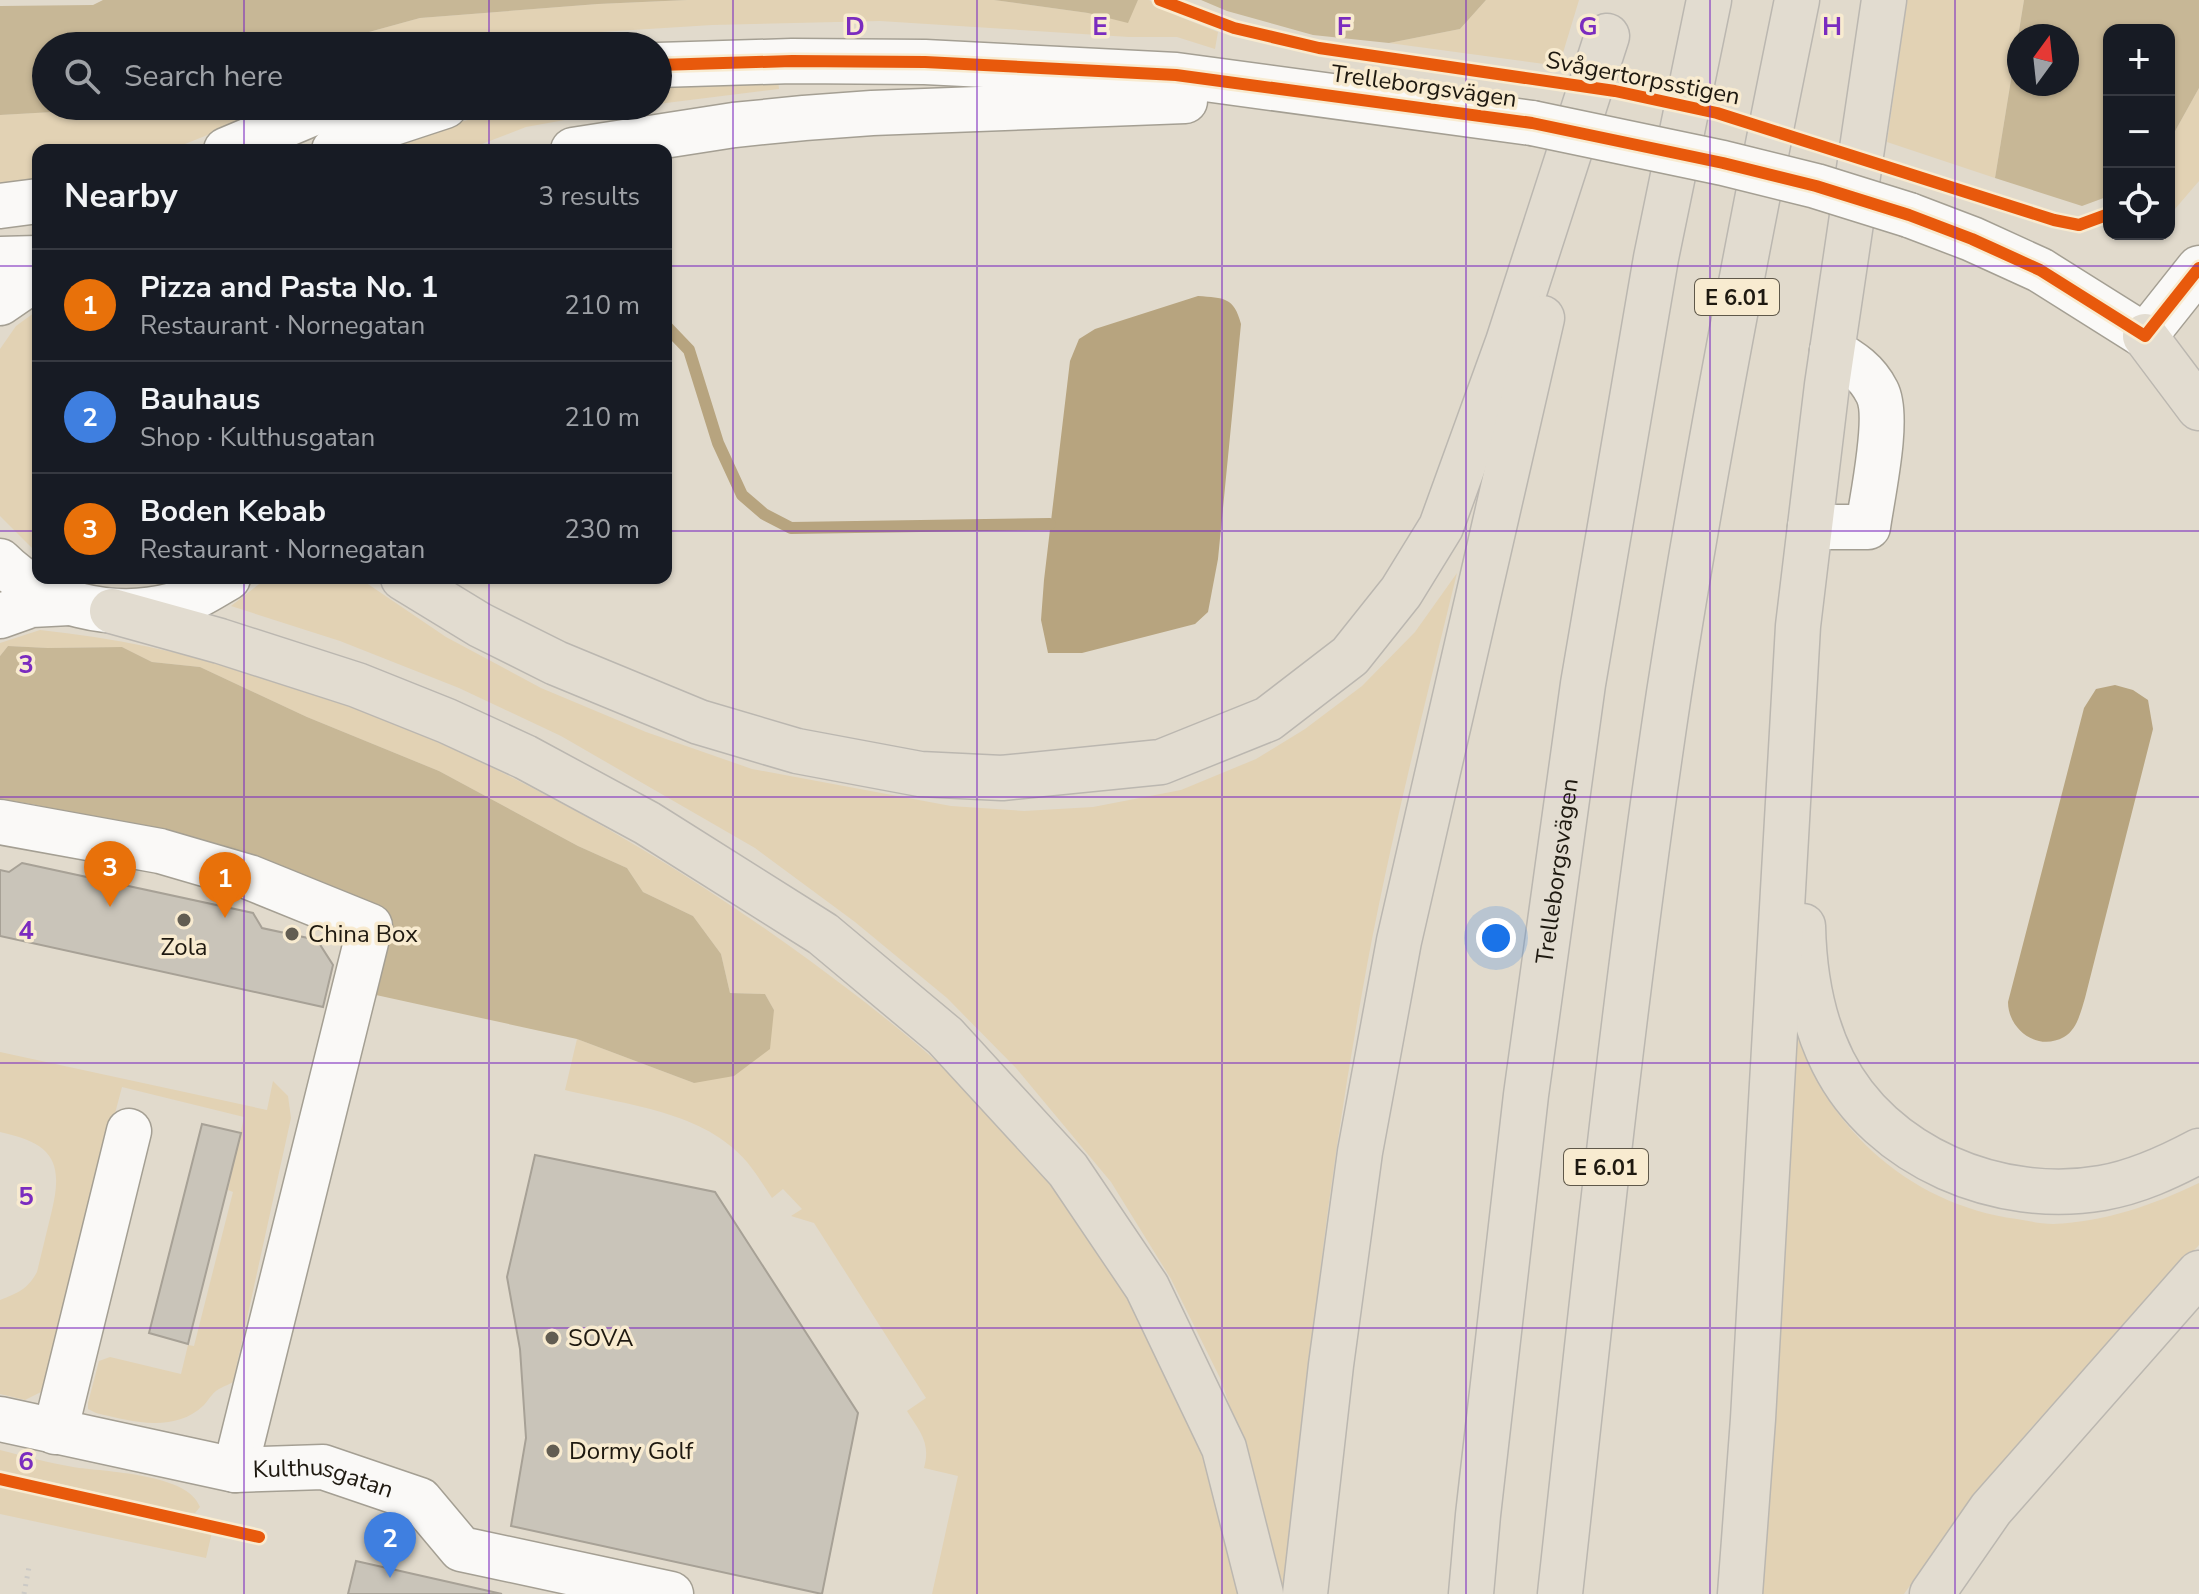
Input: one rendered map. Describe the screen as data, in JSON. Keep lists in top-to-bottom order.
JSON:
{
  "streets": {
    "highway": ["Trelleborgsvägen", "E 6.01"],
    "street": ["Kulthusgatan"],
    "cycle path": ["Svågertorpsstigen"]
  },
  "places": [
    "Zola",
    "China Box",
    "SOVA",
    "Dormy Golf"
  ],
  "north": "top",
  "page": {
    "map_buttons": ["+", "−"],
    "search": "Search here",
    "heading": ["Nearby", "3 results"],
    "list": [
      {
        "mark": "1",
        "name": "Pizza and Pasta No. 1",
        "note": "Restaurant · Nornegatan",
        "value": "210 m"
      },
      {
        "mark": "2",
        "name": "Bauhaus",
        "note": "Shop · Kulthusgatan",
        "value": "210 m"
      },
      {
        "mark": "3",
        "name": "Boden Kebab",
        "note": "Restaurant · Nornegatan",
        "value": "230 m"
      }
    ],
    "pins": ["3", "1", "2"]
  },
  "grid": {
    "columns": [
      "D",
      "E",
      "F",
      "G",
      "H"
    ],
    "rows": [
      "3",
      "4",
      "5",
      "6"
    ]
  }
}
